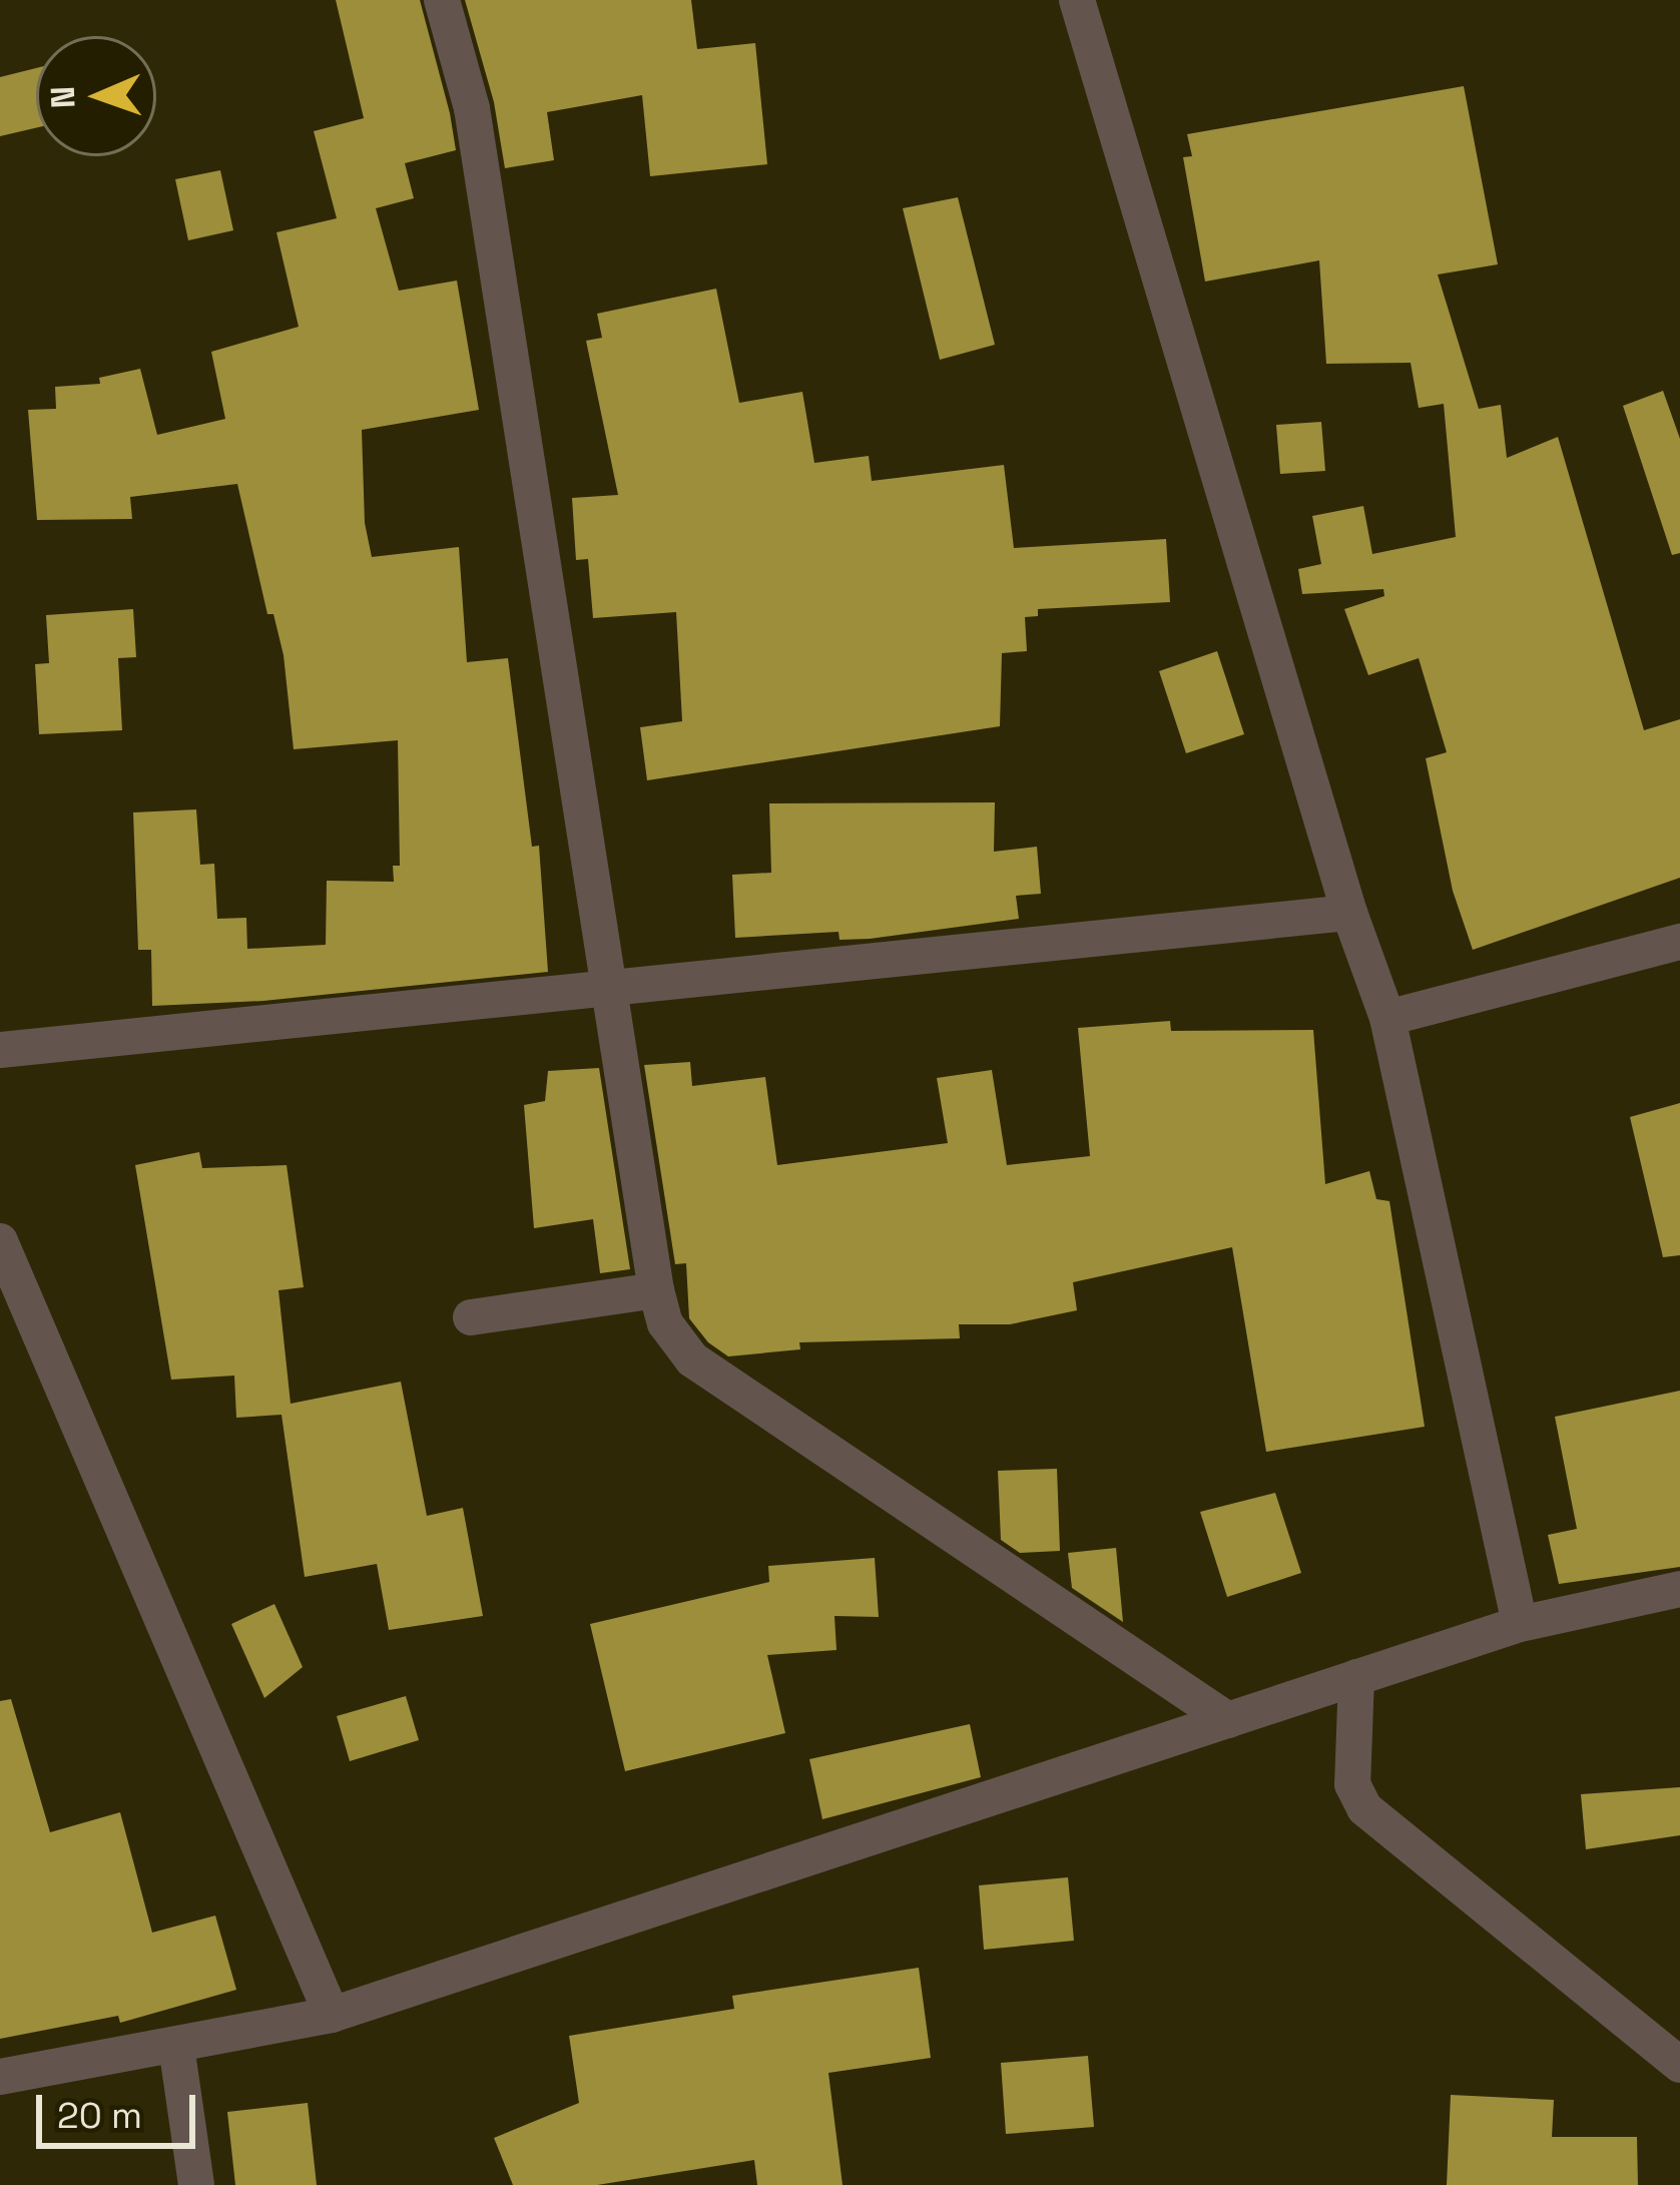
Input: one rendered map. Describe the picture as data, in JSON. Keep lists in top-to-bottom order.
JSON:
{
  "scale_bar": "20 m",
  "north": "left"
}
